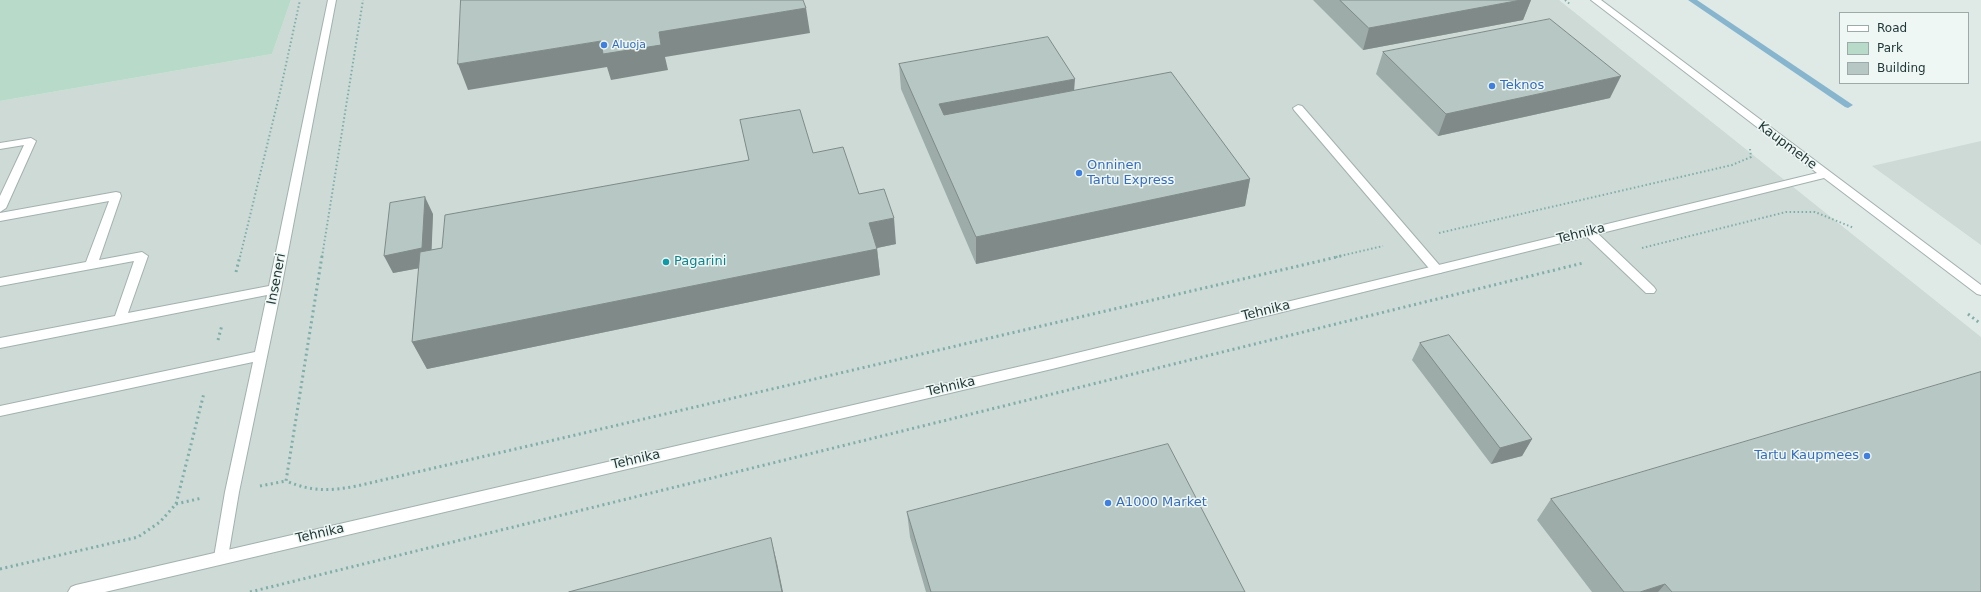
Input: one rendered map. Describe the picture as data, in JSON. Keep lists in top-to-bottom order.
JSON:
{
  "streets": {
    "street": ["Kaupmehe", "Tehnika", "Inseneri"]
  },
  "crossings": [
    ["Kaupmehe", "Tehnika"],
    ["Tehnika", "Inseneri"]
  ],
  "places": [
    "Aluoja",
    "Teknos",
    "Onninen Tartu Express",
    "Pagarini",
    "Tartu Kaupmees",
    "A1000 Market"
  ],
  "legend": ["Road", "Park", "Building"]
}
